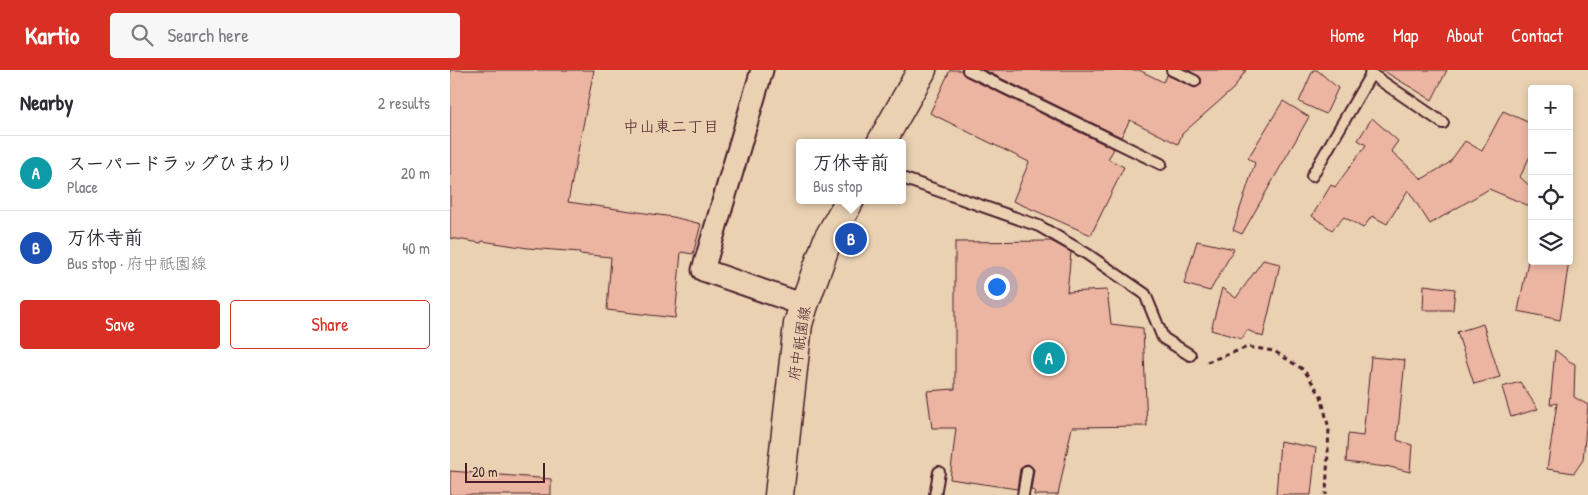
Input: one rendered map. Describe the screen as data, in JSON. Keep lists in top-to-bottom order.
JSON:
{
  "streets": {
    "main road": ["府中祇園線"]
  },
  "districts": ["中山東二丁目"],
  "scale_bar": "20 m",
  "page": {
    "header": "Kartio",
    "search": "Search here",
    "nav": [
      "Home",
      "Map",
      "About",
      "Contact"
    ],
    "heading": ["Nearby", "2 results"],
    "map_buttons": ["+", "−"],
    "list": [
      {
        "mark": "A",
        "name": "スーパードラッグひまわり",
        "note": "Place",
        "value": "20 m"
      },
      {
        "mark": "B",
        "name": "万休寺前",
        "note": "Bus stop · 府中祇園線",
        "value": "40 m"
      }
    ],
    "popup": ["万休寺前", "Bus stop"],
    "pins": ["B", "A"],
    "buttons": ["Save", "Share"],
    "scale": "20 m"
  }
}
